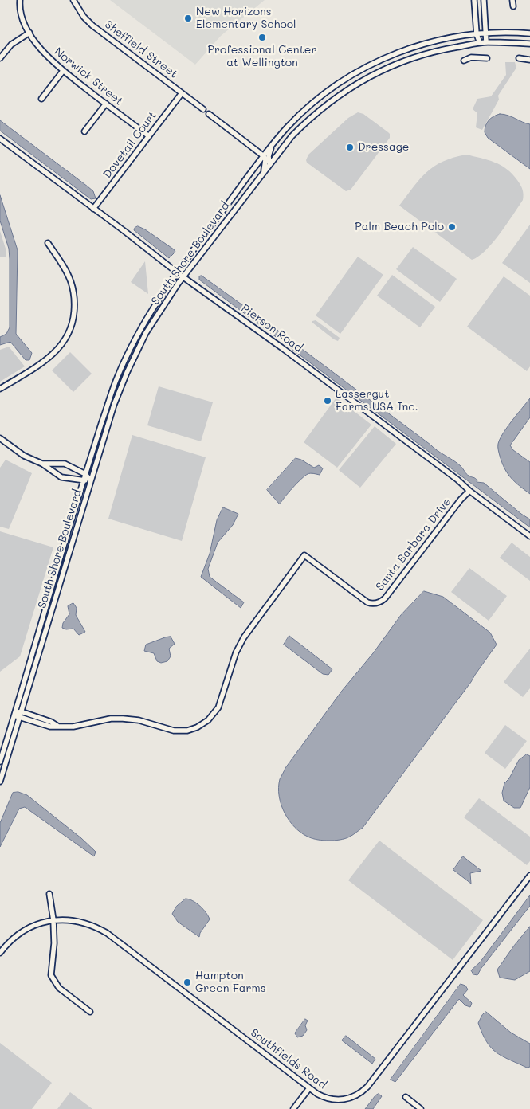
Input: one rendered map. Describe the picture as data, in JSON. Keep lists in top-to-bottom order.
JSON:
{
  "streets": {
    "street": [
      "Sheffield Street",
      "Norwick Street",
      "Dovetail Court",
      "South Shore Boulevard",
      "Pierson Road",
      "Santa Barbara Drive",
      "Southfields Road"
    ]
  },
  "crossings": [
    ["Sheffield Street", "Dovetail Court"],
    ["Norwick Street", "Dovetail Court"],
    ["Dovetail Court", "Pierson Road"],
    ["South Shore Boulevard", "Pierson Road"],
    ["South Shore Boulevard", "Santa Barbara Drive"],
    ["Pierson Road", "Santa Barbara Drive"]
  ],
  "places": [
    "New Horizons Elementary School",
    "Professional Center at Wellington",
    "Dressage",
    "Palm Beach Polo",
    "Lassergut Farms USA Inc.",
    "Hampton Green Farms"
  ]
}
